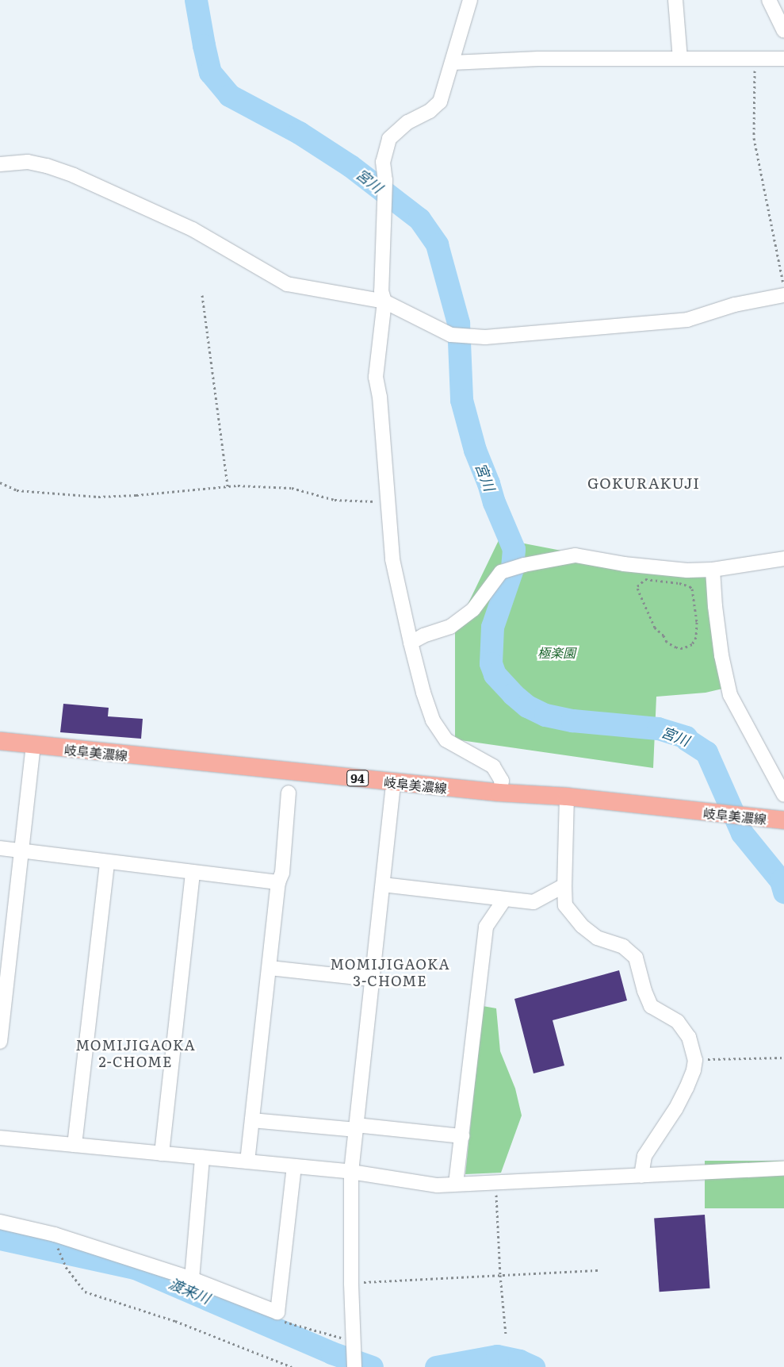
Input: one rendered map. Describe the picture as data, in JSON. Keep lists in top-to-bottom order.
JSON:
{
  "streets": {
    "main road": ["岐阜美濃線", "94"]
  },
  "districts": ["GOKURAKUJI", "MOMIJIGAOKA 3-CHOME", "MOMIJIGAOKA 2-CHOME"],
  "water": ["宮川", "渡来川"],
  "parks": ["極楽園"]
}
